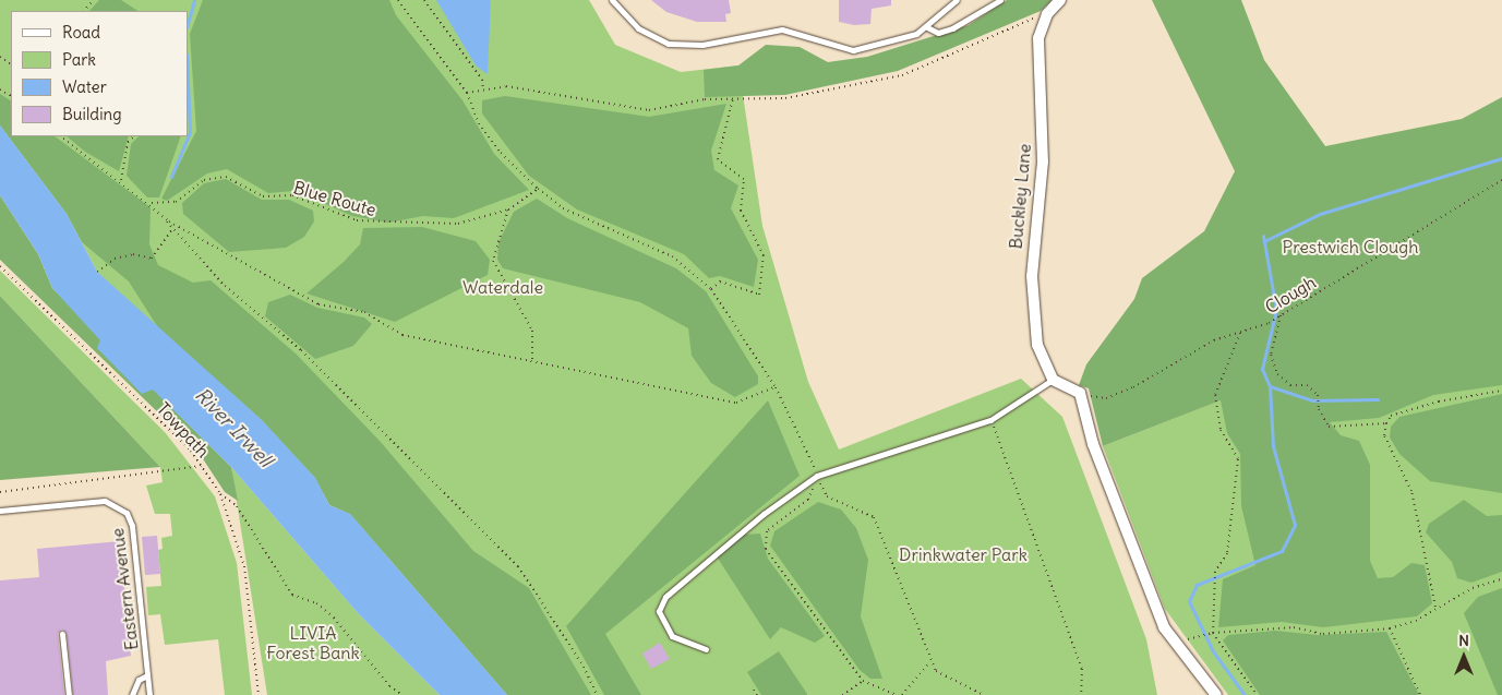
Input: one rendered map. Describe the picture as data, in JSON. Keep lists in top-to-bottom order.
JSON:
{
  "streets": {
    "street": ["Buckley Lane"],
    "lane": ["Eastern Avenue"],
    "path": ["Blue Route", "Clough", "Towpath"]
  },
  "water": ["River Irwell"],
  "parks": [
    "Prestwich Clough",
    "Waterdale",
    "Drinkwater Park",
    "LIVIA Forest Bank"
  ],
  "legend": [
    "Road",
    "Park",
    "Water",
    "Building"
  ],
  "north": "top"
}
